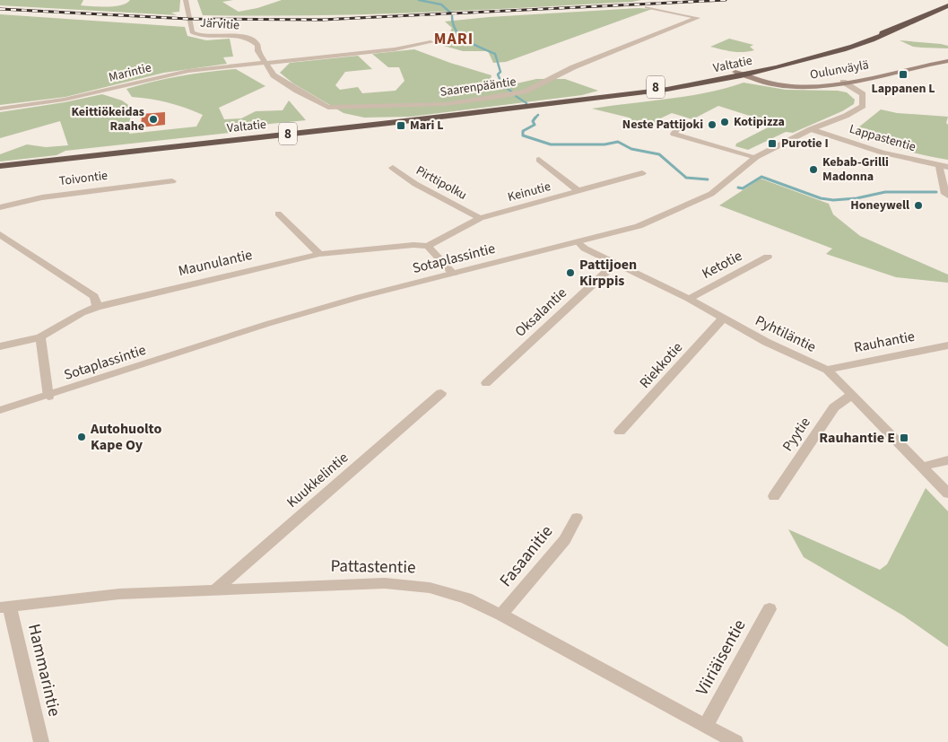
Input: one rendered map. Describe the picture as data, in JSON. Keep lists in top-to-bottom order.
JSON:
{
  "streets": {
    "highway": ["Valtatie", "8"],
    "main road": ["Oulunväylä"],
    "street": [
      "Järvitie",
      "Marintie",
      "Saarenpääntie",
      "Lappastentie",
      "Toivontie",
      "Pirttipolku",
      "Keinutie",
      "Sotaplassintie",
      "Maunulantie",
      "Ketotie",
      "Oksalantie",
      "Pyhtiläntie",
      "Rauhantie",
      "Riekkotie",
      "Pyytie",
      "Kuukkelintie",
      "Fasaanitie",
      "Pattastentie",
      "Viiriäisentie",
      "Hammarintie"
    ]
  },
  "crossings": [
    ["Järvitie", "Marintie"],
    ["Järvitie", "Saarenpääntie"],
    ["Valtatie", "Oulunväylä"],
    ["Oulunväylä", "Sotaplassintie"],
    ["Marintie", "Saarenpääntie"],
    ["Lappastentie", "Sotaplassintie"],
    ["Pirttipolku", "Keinutie"],
    ["Keinutie", "Maunulantie"],
    ["Sotaplassintie", "Pyhtiläntie"],
    ["Ketotie", "Pyhtiläntie"],
    ["Oksalantie", "Pyhtiläntie"],
    ["Pyhtiläntie", "Rauhantie"],
    ["Pyhtiläntie", "Riekkotie"],
    ["Pyhtiläntie", "Pyytie"],
    ["Kuukkelintie", "Pattastentie"],
    ["Fasaanitie", "Pattastentie"],
    ["Pattastentie", "Viiriäisentie"],
    ["Pattastentie", "Hammarintie"]
  ],
  "districts": ["MARI"],
  "places": {
    "transit": [
      "Lappanen L",
      "Mari L",
      "Purotie I",
      "Rauhantie E"
    ],
    "other": [
      "Keittiökeidas Raahe",
      "Kotipizza",
      "Neste Pattijoki",
      "Kebab-Grilli Madonna",
      "Honeywell",
      "Pattijoen Kirppis",
      "Autohuolto Kape Oy"
    ]
  }
}
